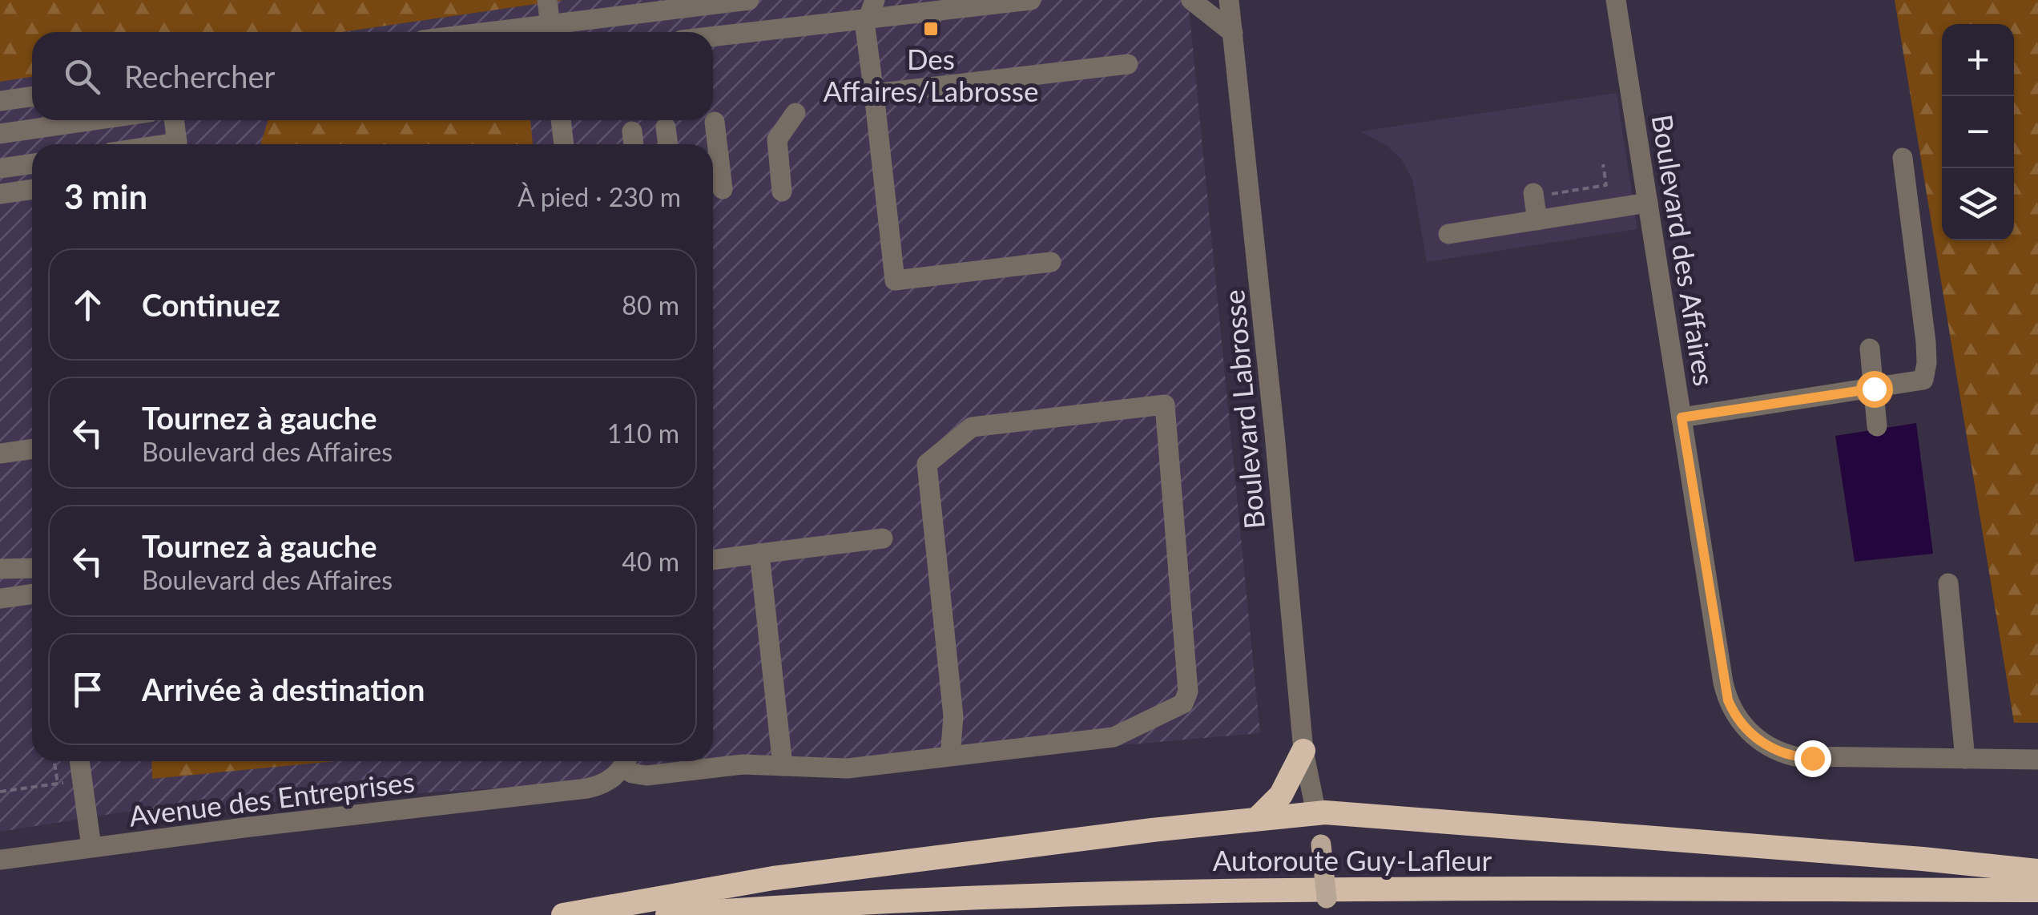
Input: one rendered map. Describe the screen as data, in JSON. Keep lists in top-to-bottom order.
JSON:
{
  "streets": {
    "highway": ["Autoroute Guy-Lafleur"],
    "street": ["Boulevard des Affaires", "Boulevard Labrosse", "Avenue des Entreprises"]
  },
  "places": {
    "transit": ["Des Affaires/Labrosse"]
  },
  "page": {
    "map_buttons": ["+", "−"],
    "search": "Rechercher",
    "heading": ["3 min", "À pied · 230 m"],
    "list": [
      ["Continuez", "80 m"],
      ["Tournez à gauche", "Boulevard des Affaires", "110 m"],
      ["Tournez à gauche", "Boulevard des Affaires", "40 m"],
      "Arrivée à destination"
    ]
  }
}
